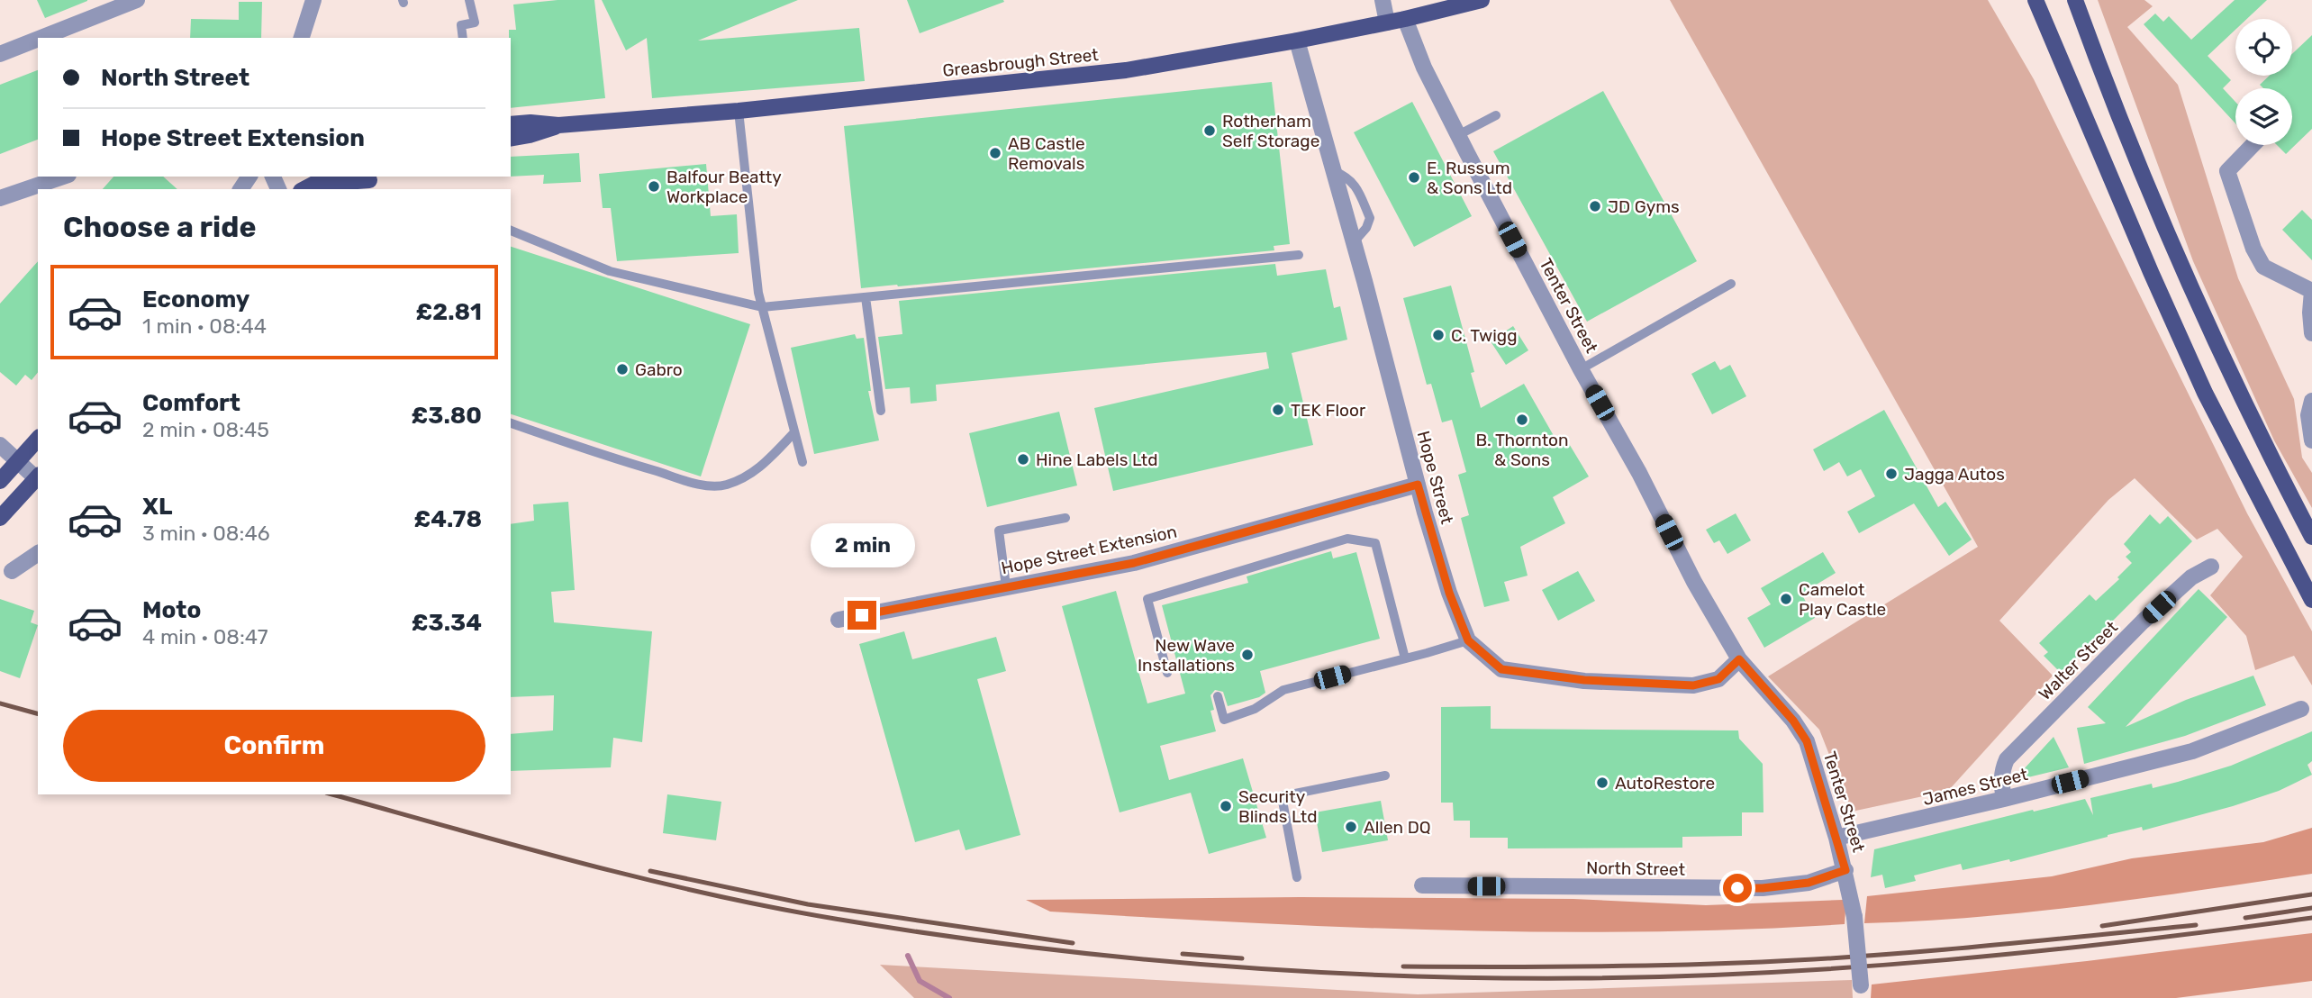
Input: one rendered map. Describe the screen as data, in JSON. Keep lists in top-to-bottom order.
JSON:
{
  "streets": {
    "main road": ["Greasbrough Street"],
    "street": [
      "Tenter Street",
      "Hope Street",
      "Hope Street Extension",
      "Walter Street",
      "James Street",
      "North Street"
    ]
  },
  "crossings": [
    ["Greasbrough Street", "Tenter Street"],
    ["Greasbrough Street", "Hope Street"],
    ["Tenter Street", "Hope Street"],
    ["Tenter Street", "James Street"],
    ["Tenter Street", "North Street"],
    ["Hope Street", "Hope Street Extension"],
    ["Walter Street", "James Street"]
  ],
  "places": [
    "Rotherham Self Storage",
    "AB Castle Removals",
    "E. Russum & Sons Ltd",
    "Balfour Beatty Workplace",
    "JD Gyms",
    "C. Twigg",
    "Gabro",
    "TEK Floor",
    "B. Thornton & Sons",
    "Hine Labels Ltd",
    "Jagga Autos",
    "Camelot Play Castle",
    "New Wave Installations",
    "AutoRestore",
    "Security Blinds Ltd",
    "Allen DQ"
  ],
  "page": {
    "banner": ["North Street", "Hope Street Extension"],
    "heading": "Choose a ride",
    "list": [
      {
        "name": "Economy",
        "note": "1 min · 08:44",
        "value": "£2.81"
      },
      {
        "name": "Comfort",
        "note": "2 min · 08:45",
        "value": "£3.80"
      },
      {
        "name": "XL",
        "note": "3 min · 08:46",
        "value": "£4.78"
      },
      {
        "name": "Moto",
        "note": "4 min · 08:47",
        "value": "£3.34"
      }
    ],
    "bubble": "2 min",
    "buttons": "Confirm"
  }
}
